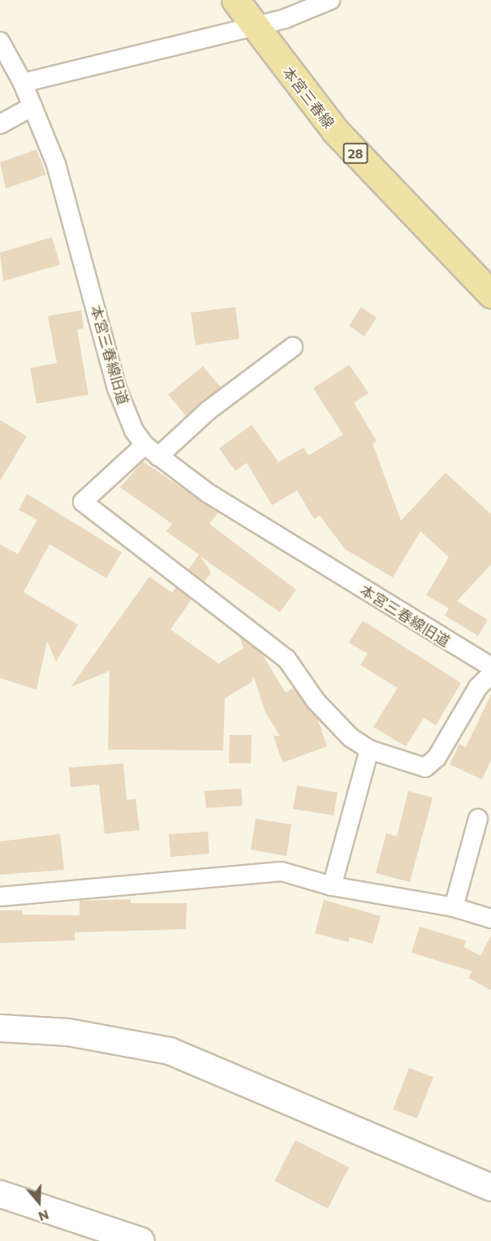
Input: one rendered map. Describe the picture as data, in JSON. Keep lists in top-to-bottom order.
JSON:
{
  "streets": {
    "main road": ["本宮三春線", "28"],
    "street": ["本宮三春線旧道"]
  },
  "north": "bottom"
}
